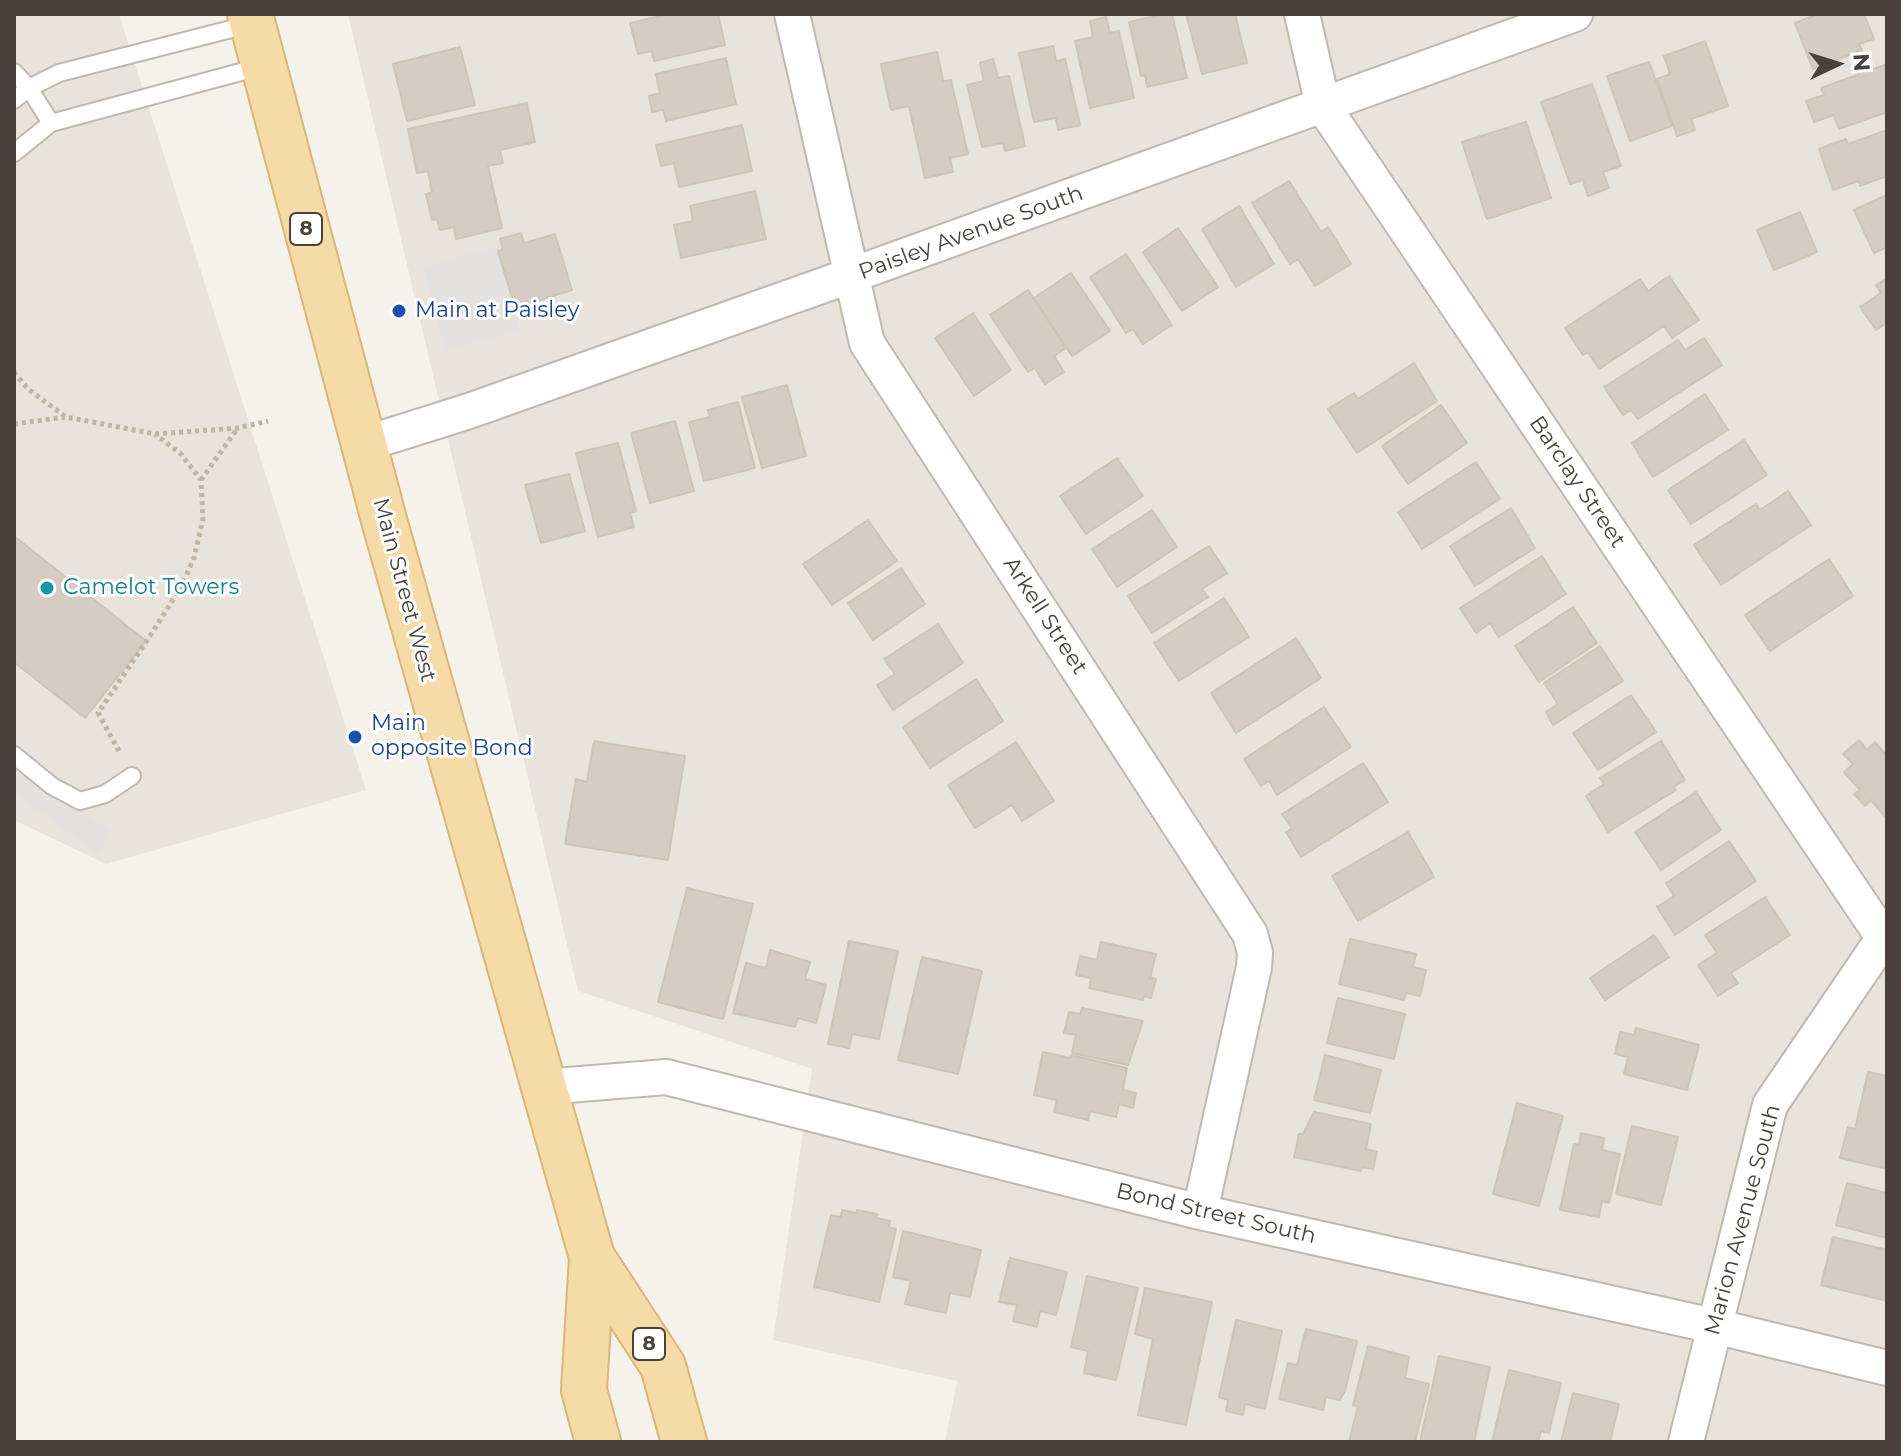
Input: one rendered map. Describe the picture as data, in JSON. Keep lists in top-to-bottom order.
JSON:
{
  "streets": {
    "main road": ["8", "Main Street West"],
    "street": [
      "Paisley Avenue South",
      "Barclay Street",
      "Arkell Street",
      "Bond Street South",
      "Marion Avenue South"
    ]
  },
  "crossings": [
    ["Paisley Avenue South", "Barclay Street"],
    ["Paisley Avenue South", "Main Street West"],
    ["Paisley Avenue South", "Arkell Street"],
    ["Barclay Street", "Marion Avenue South"],
    ["Main Street West", "Bond Street South"],
    ["Arkell Street", "Bond Street South"],
    ["Bond Street South", "Marion Avenue South"]
  ],
  "places": ["Main at Paisley", "Camelot Towers", "Main opposite Bond"],
  "north": "right"
}
